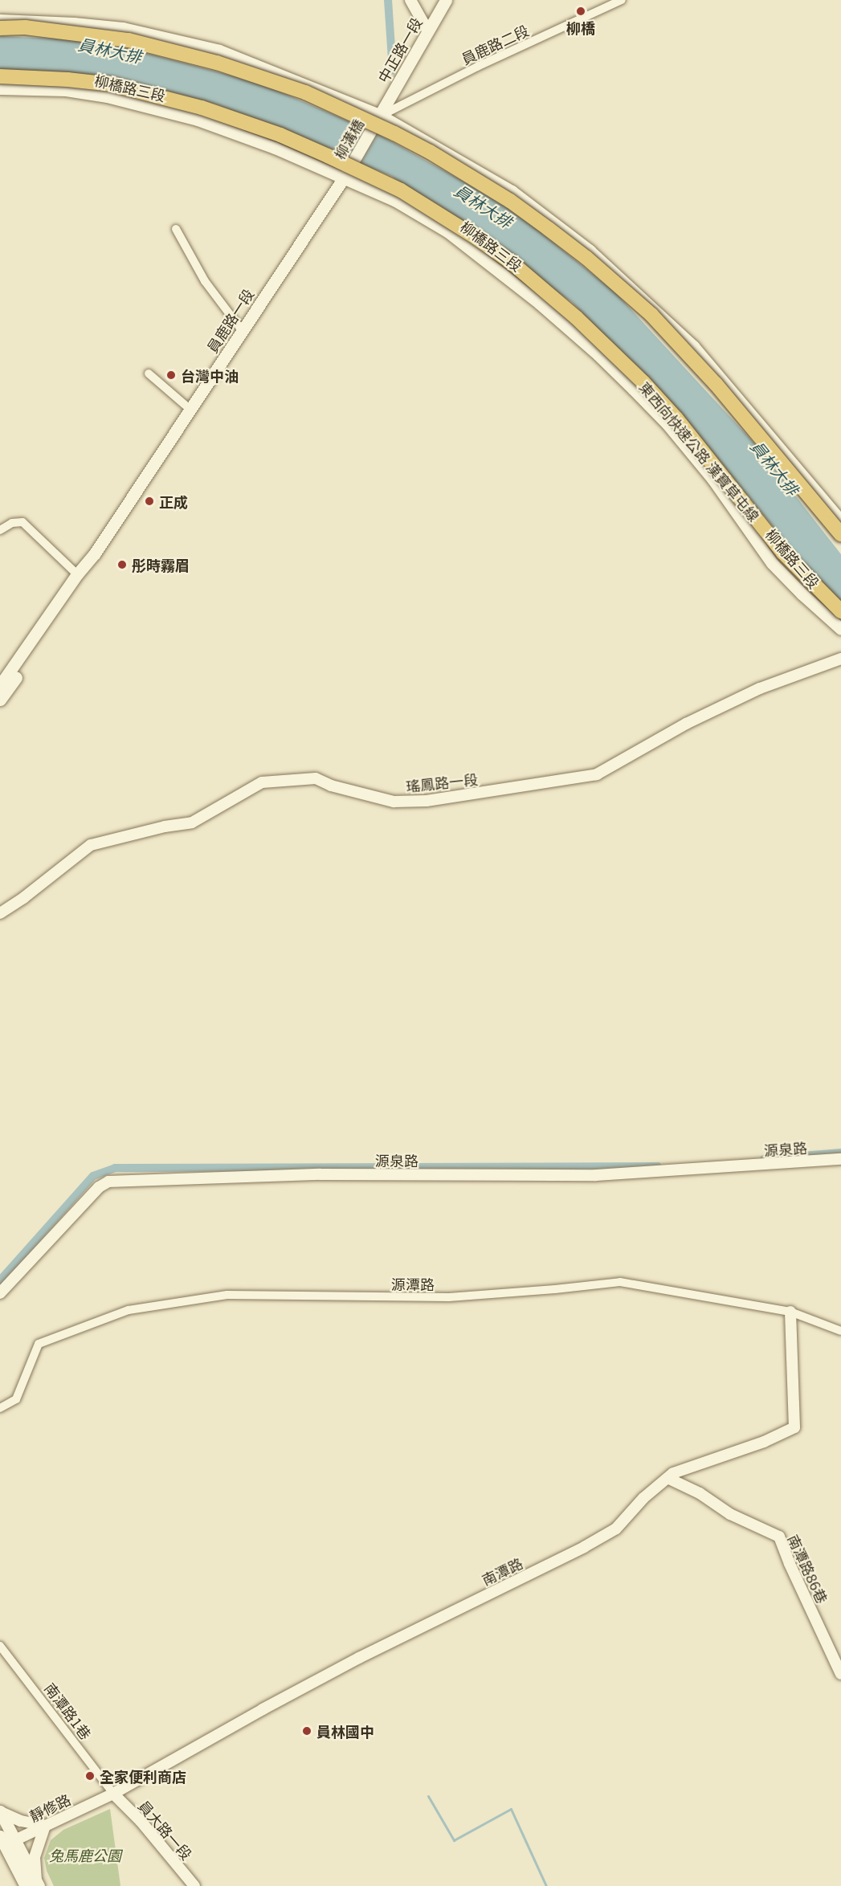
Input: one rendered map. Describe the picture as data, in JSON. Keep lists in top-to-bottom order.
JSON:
{
  "streets": {
    "highway": ["東西向快速公路 漢寶草屯線"],
    "main road": [
      "中正路一段",
      "柳橋路三段",
      "柳溝橋",
      "員鹿路一段"
    ],
    "street": [
      "員鹿路二段",
      "瑤鳳路一段",
      "源泉路",
      "源潭路",
      "南潭路86巷",
      "南潭路",
      "南潭路1巷",
      "靜修路",
      "員大路一段"
    ]
  },
  "crossings": [
    ["員鹿路二段", "中正路一段"],
    ["員鹿路二段", "柳溝橋"],
    ["中正路一段", "柳溝橋"],
    ["柳橋路三段", "柳溝橋"],
    ["柳橋路三段", "員鹿路一段"],
    ["柳溝橋", "員鹿路一段"],
    ["源潭路", "南潭路"],
    ["南潭路86巷", "南潭路"],
    ["南潭路", "南潭路1巷"],
    ["南潭路", "靜修路"],
    ["南潭路", "員大路一段"],
    ["南潭路1巷", "靜修路"],
    ["南潭路1巷", "員大路一段"],
    ["靜修路", "員大路一段"]
  ],
  "water": ["員林大排"],
  "parks": ["兔馬鹿公園"],
  "places": [
    "柳橋",
    "台灣中油",
    "正成",
    "彤時霧眉",
    "員林國中",
    "全家便利商店"
  ]
}
